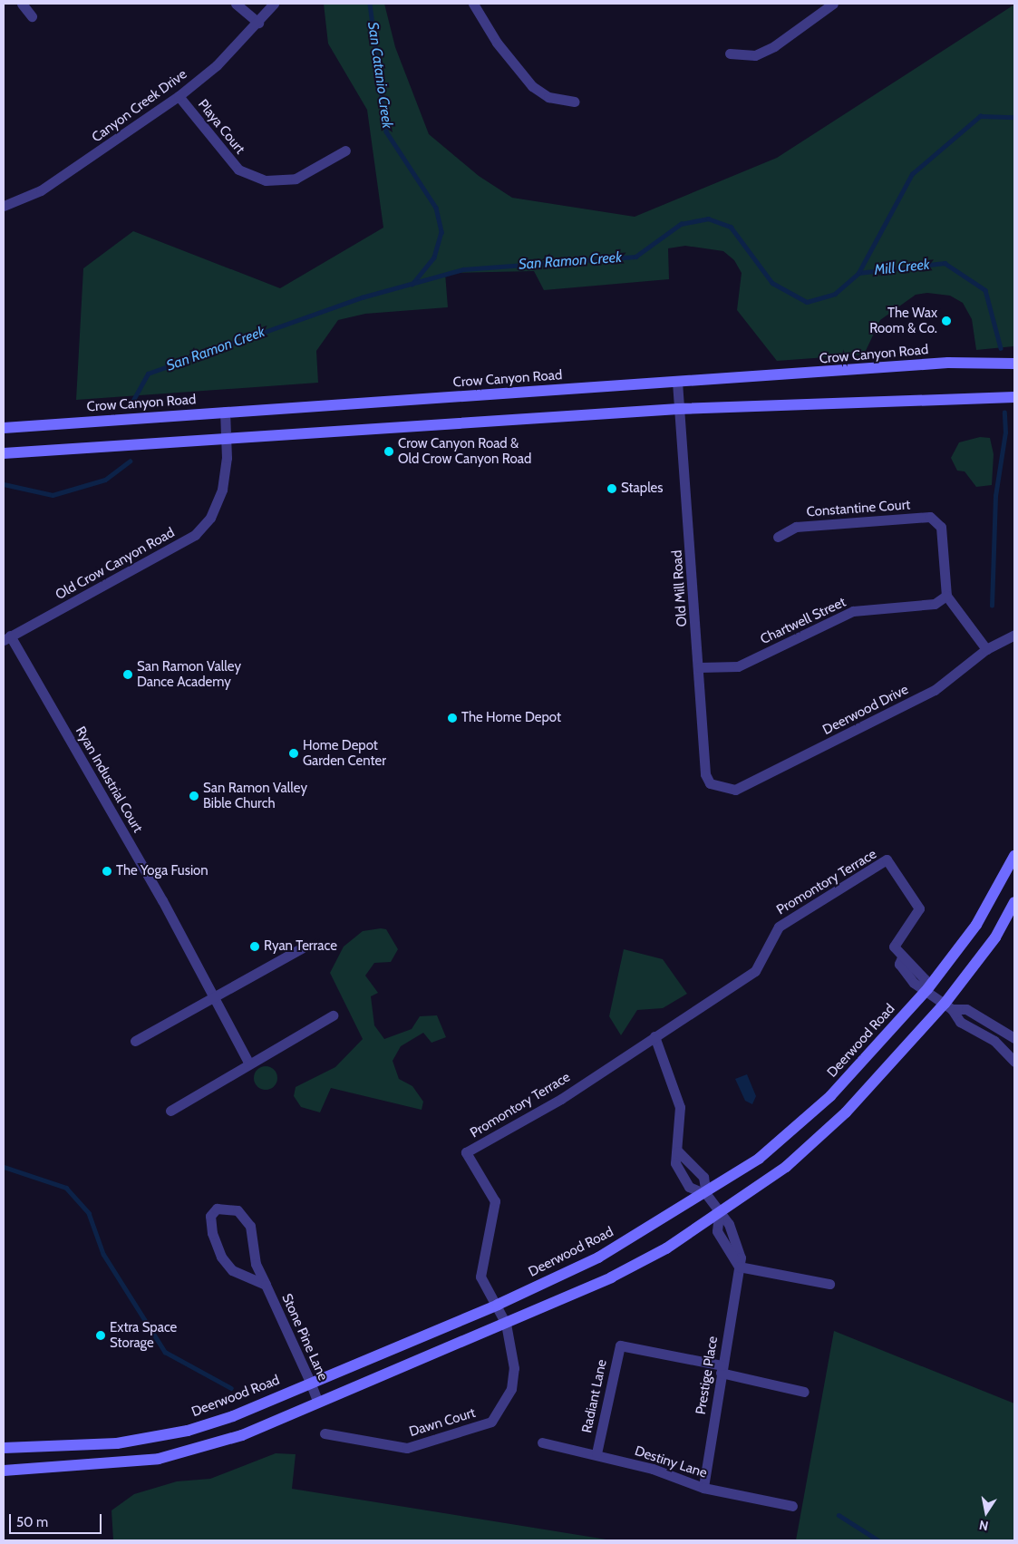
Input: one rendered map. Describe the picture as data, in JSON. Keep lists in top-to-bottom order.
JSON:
{
  "streets": {
    "street": [
      "Canyon Creek Drive",
      "Playa Court",
      "Crow Canyon Road",
      "Constantine Court",
      "Old Crow Canyon Road",
      "Old Mill Road",
      "Chartwell Street",
      "Deerwood Drive",
      "Ryan Industrial Court",
      "Promontory Terrace",
      "Deerwood Road",
      "Stone Pine Lane",
      "Prestige Place",
      "Radiant Lane",
      "Dawn Court",
      "Destiny Lane"
    ]
  },
  "crossings": [
    ["Canyon Creek Drive", "Playa Court"],
    ["Crow Canyon Road", "Old Crow Canyon Road"],
    ["Crow Canyon Road", "Old Mill Road"],
    ["Constantine Court", "Chartwell Street"],
    ["Old Crow Canyon Road", "Ryan Industrial Court"],
    ["Old Mill Road", "Chartwell Street"],
    ["Old Mill Road", "Deerwood Drive"],
    ["Promontory Terrace", "Deerwood Road"],
    ["Promontory Terrace", "Dawn Court"],
    ["Deerwood Road", "Stone Pine Lane"],
    ["Prestige Place", "Radiant Lane"],
    ["Prestige Place", "Destiny Lane"],
    ["Radiant Lane", "Destiny Lane"]
  ],
  "water": ["San Catanio Creek", "San Ramon Creek", "Mill Creek"],
  "places": [
    "The Wax Room & Co.",
    "Crow Canyon Road & Old Crow Canyon Road",
    "Staples",
    "San Ramon Valley Dance Academy",
    "The Home Depot",
    "Home Depot Garden Center",
    "San Ramon Valley Bible Church",
    "The Yoga Fusion",
    "Ryan Terrace",
    "Extra Space Storage"
  ],
  "scale_bar": "50 m",
  "north": "bottom"
}
